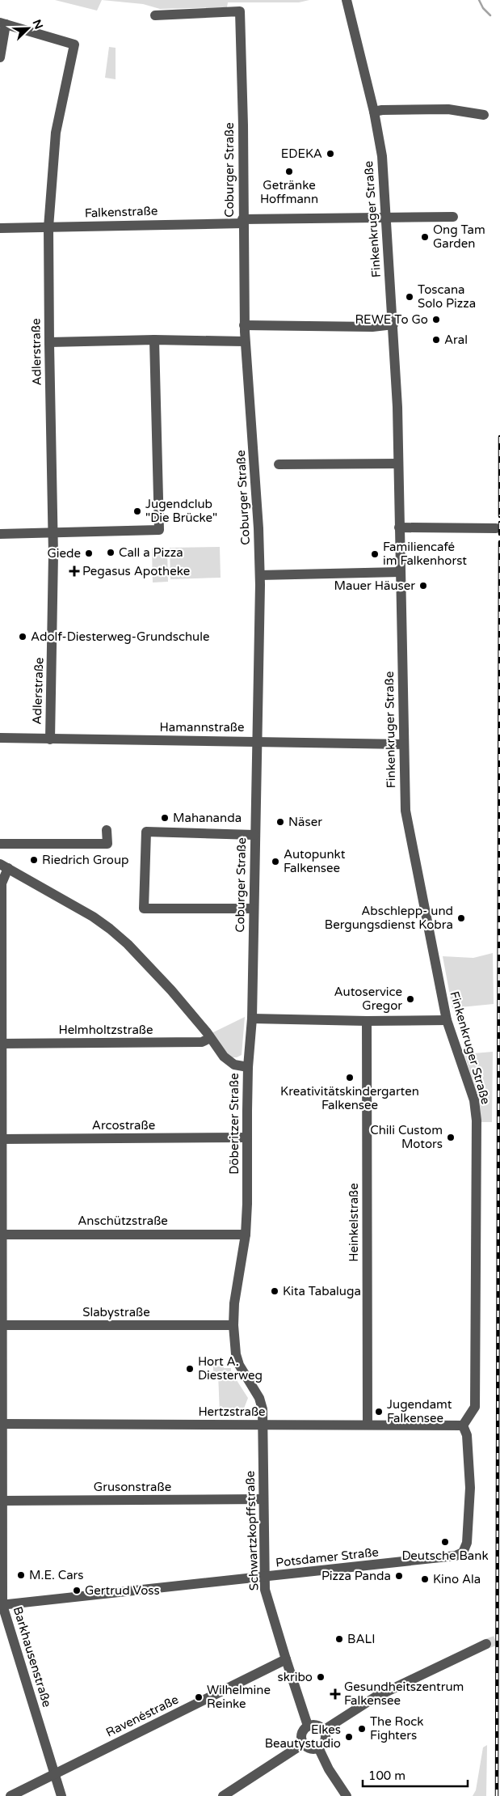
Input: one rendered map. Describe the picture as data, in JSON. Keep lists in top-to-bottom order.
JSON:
{
  "streets": {
    "street": [
      "Coburger Straße",
      "Falkenstraße",
      "Finkenkruger Straße",
      "Adlerstraße",
      "Hamannstraße",
      "Helmholtzstraße",
      "Döberitzer Straße",
      "Arcostraße",
      "Anschützstraße",
      "Heinkelstraße",
      "Slabystraße",
      "Hertzstraße",
      "Grusonstraße",
      "Schwartzkopffstraße",
      "Potsdamer Straße",
      "Barkhausenstraße",
      "Ravenéstraße"
    ]
  },
  "crossings": [
    ["Coburger Straße", "Falkenstraße"],
    ["Coburger Straße", "Hamannstraße"],
    ["Coburger Straße", "Döberitzer Straße"],
    ["Falkenstraße", "Finkenkruger Straße"],
    ["Falkenstraße", "Adlerstraße"],
    ["Finkenkruger Straße", "Hamannstraße"],
    ["Finkenkruger Straße", "Hertzstraße"],
    ["Finkenkruger Straße", "Potsdamer Straße"],
    ["Adlerstraße", "Hamannstraße"],
    ["Helmholtzstraße", "Döberitzer Straße"],
    ["Helmholtzstraße", "Barkhausenstraße"],
    ["Döberitzer Straße", "Arcostraße"],
    ["Döberitzer Straße", "Anschützstraße"],
    ["Döberitzer Straße", "Slabystraße"],
    ["Döberitzer Straße", "Hertzstraße"],
    ["Döberitzer Straße", "Schwartzkopffstraße"],
    ["Döberitzer Straße", "Barkhausenstraße"],
    ["Arcostraße", "Barkhausenstraße"],
    ["Anschützstraße", "Barkhausenstraße"],
    ["Heinkelstraße", "Hertzstraße"],
    ["Slabystraße", "Barkhausenstraße"],
    ["Hertzstraße", "Schwartzkopffstraße"],
    ["Hertzstraße", "Potsdamer Straße"],
    ["Hertzstraße", "Barkhausenstraße"],
    ["Grusonstraße", "Schwartzkopffstraße"],
    ["Grusonstraße", "Barkhausenstraße"],
    ["Schwartzkopffstraße", "Potsdamer Straße"],
    ["Schwartzkopffstraße", "Ravenéstraße"],
    ["Potsdamer Straße", "Barkhausenstraße"],
    ["Barkhausenstraße", "Ravenéstraße"]
  ],
  "places": {
    "other": [
      "EDEKA",
      "Getränke Hoffmann",
      "Ong Tam Garden",
      "Toscana Solo Pizza",
      "REWE To Go",
      "Aral",
      "Jugendclub \"Die Brücke\"",
      "Call a Pizza",
      "Giede",
      "Familiencafé im Falkenhorst",
      "Mauer Häuser",
      "Adolf-Diesterweg-Grundschule",
      "Mahananda",
      "Näser",
      "Riedrich Group",
      "Autopunkt Falkensee",
      "Abschlepp- und Bergungsdienst Kobra",
      "Autoservice Gregor",
      "Kreativitätskindergarten Falkensee",
      "Chili Custom Motors",
      "Kita Tabaluga",
      "Hort A. Diesterweg",
      "Jugendamt Falkensee",
      "Deutsche Bank",
      "M.E. Cars",
      "Pizza Panda",
      "Kino Ala",
      "Gertrud Voss",
      "BALI",
      "skribo",
      "Wilhelmine Reinke",
      "The Rock Fighters",
      "Elkes Beautystudio"
    ],
    "health": ["Pegasus Apotheke", "Gesundheitszentrum Falkensee"]
  },
  "scale_bar": "100 m",
  "north": "top right"
}
